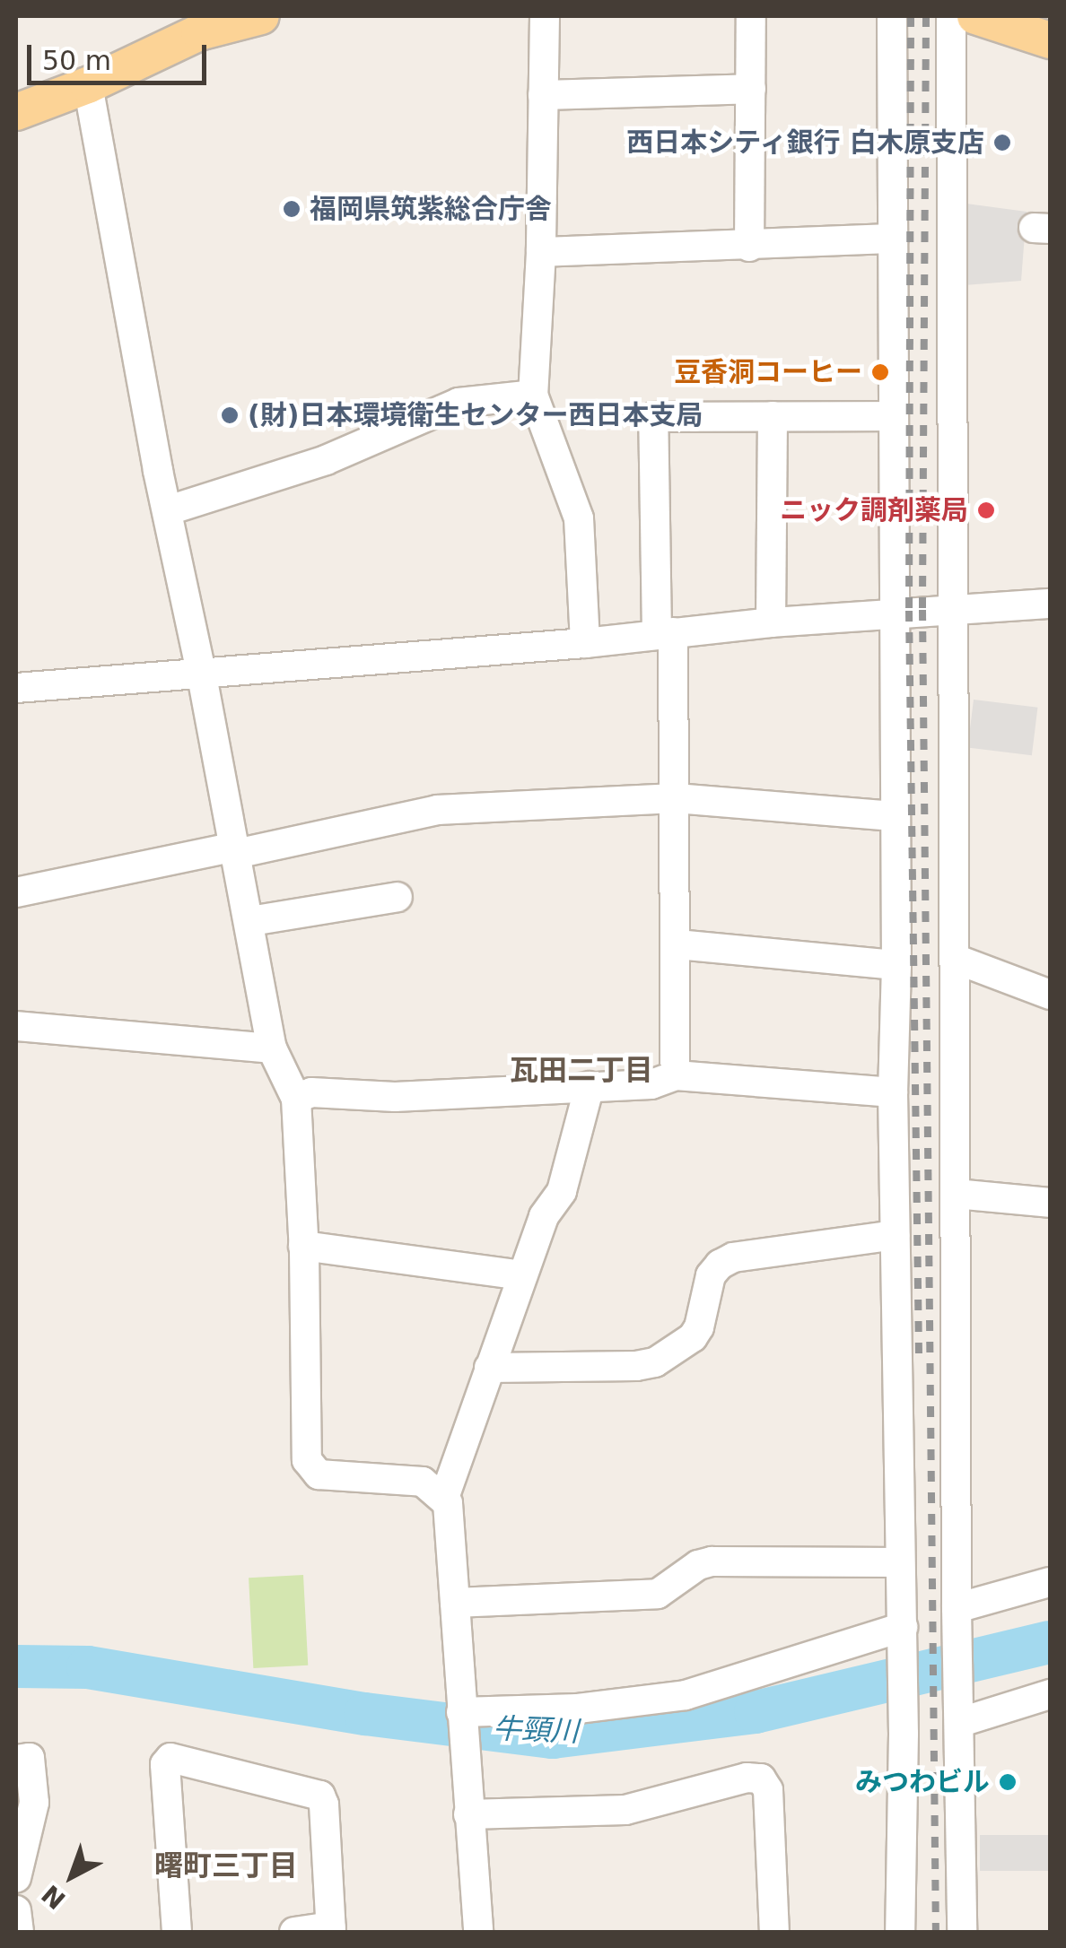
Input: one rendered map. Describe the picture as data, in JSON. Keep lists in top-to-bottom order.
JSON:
{
  "districts": ["瓦田二丁目", "曙町三丁目"],
  "water": ["牛頸川"],
  "places": [
    "西日本シティ銀行 白木原支店",
    "福岡県筑紫総合庁舎",
    "豆香洞コーヒー",
    "(財)日本環境衛生センター西日本支局",
    "ニック調剤薬局",
    "みつわビル"
  ],
  "scale_bar": "50 m",
  "north": "bottom left"
}
